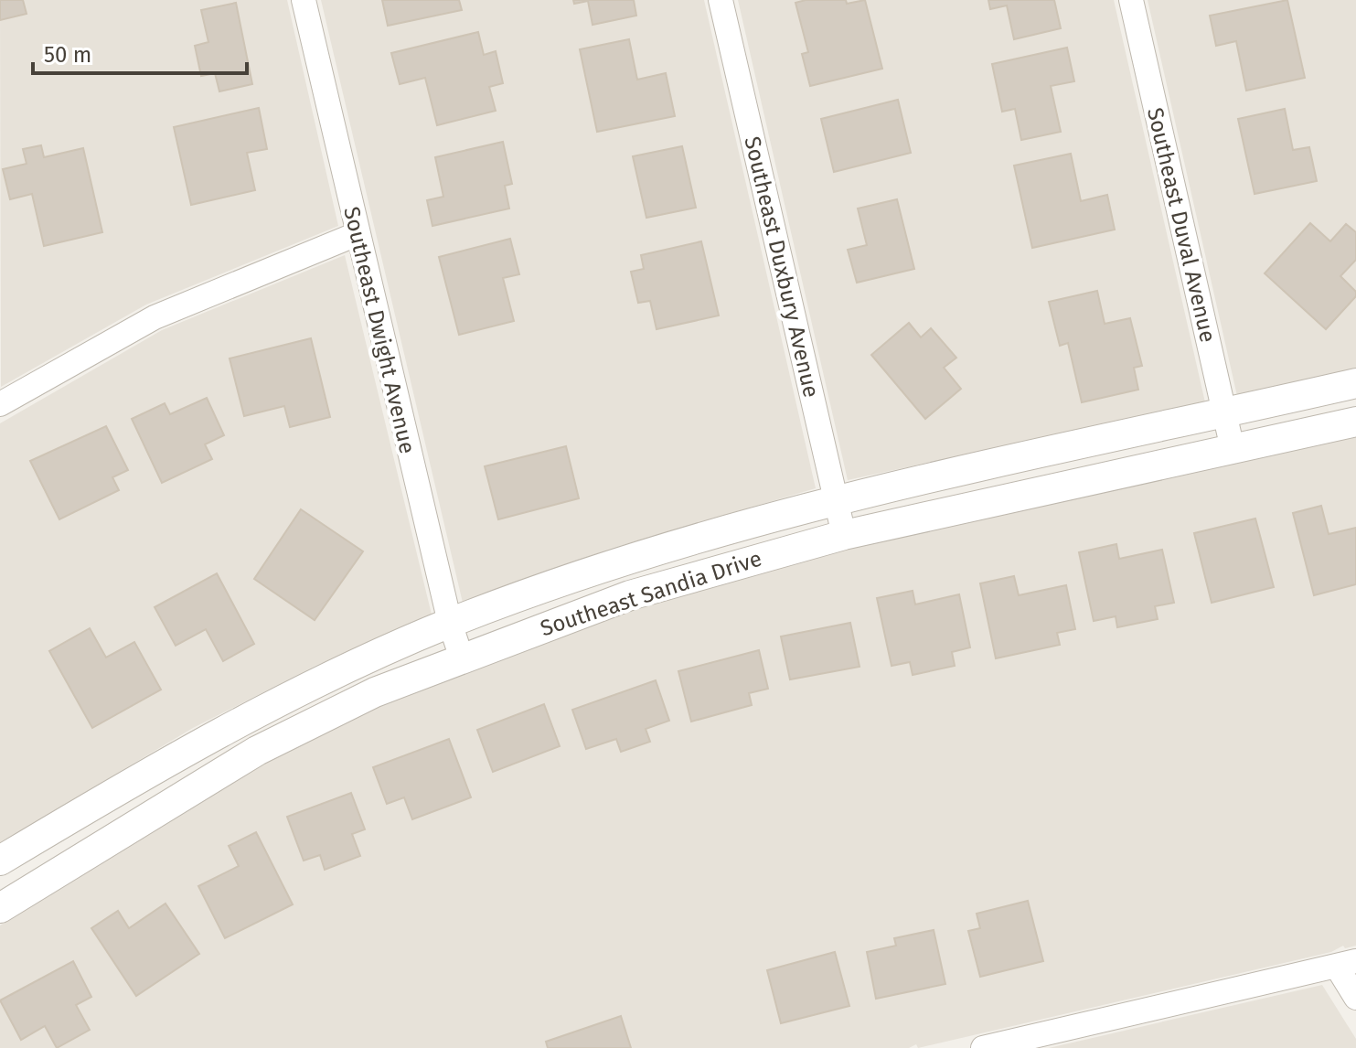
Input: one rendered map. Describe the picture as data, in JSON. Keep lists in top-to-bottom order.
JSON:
{
  "streets": {
    "street": [
      "Southeast Duval Avenue",
      "Southeast Duxbury Avenue",
      "Southeast Dwight Avenue",
      "Southeast Sandia Drive"
    ]
  },
  "crossings": [
    ["Southeast Duval Avenue", "Southeast Sandia Drive"],
    ["Southeast Duxbury Avenue", "Southeast Sandia Drive"],
    ["Southeast Dwight Avenue", "Southeast Sandia Drive"]
  ],
  "scale_bar": "50 m"
}
